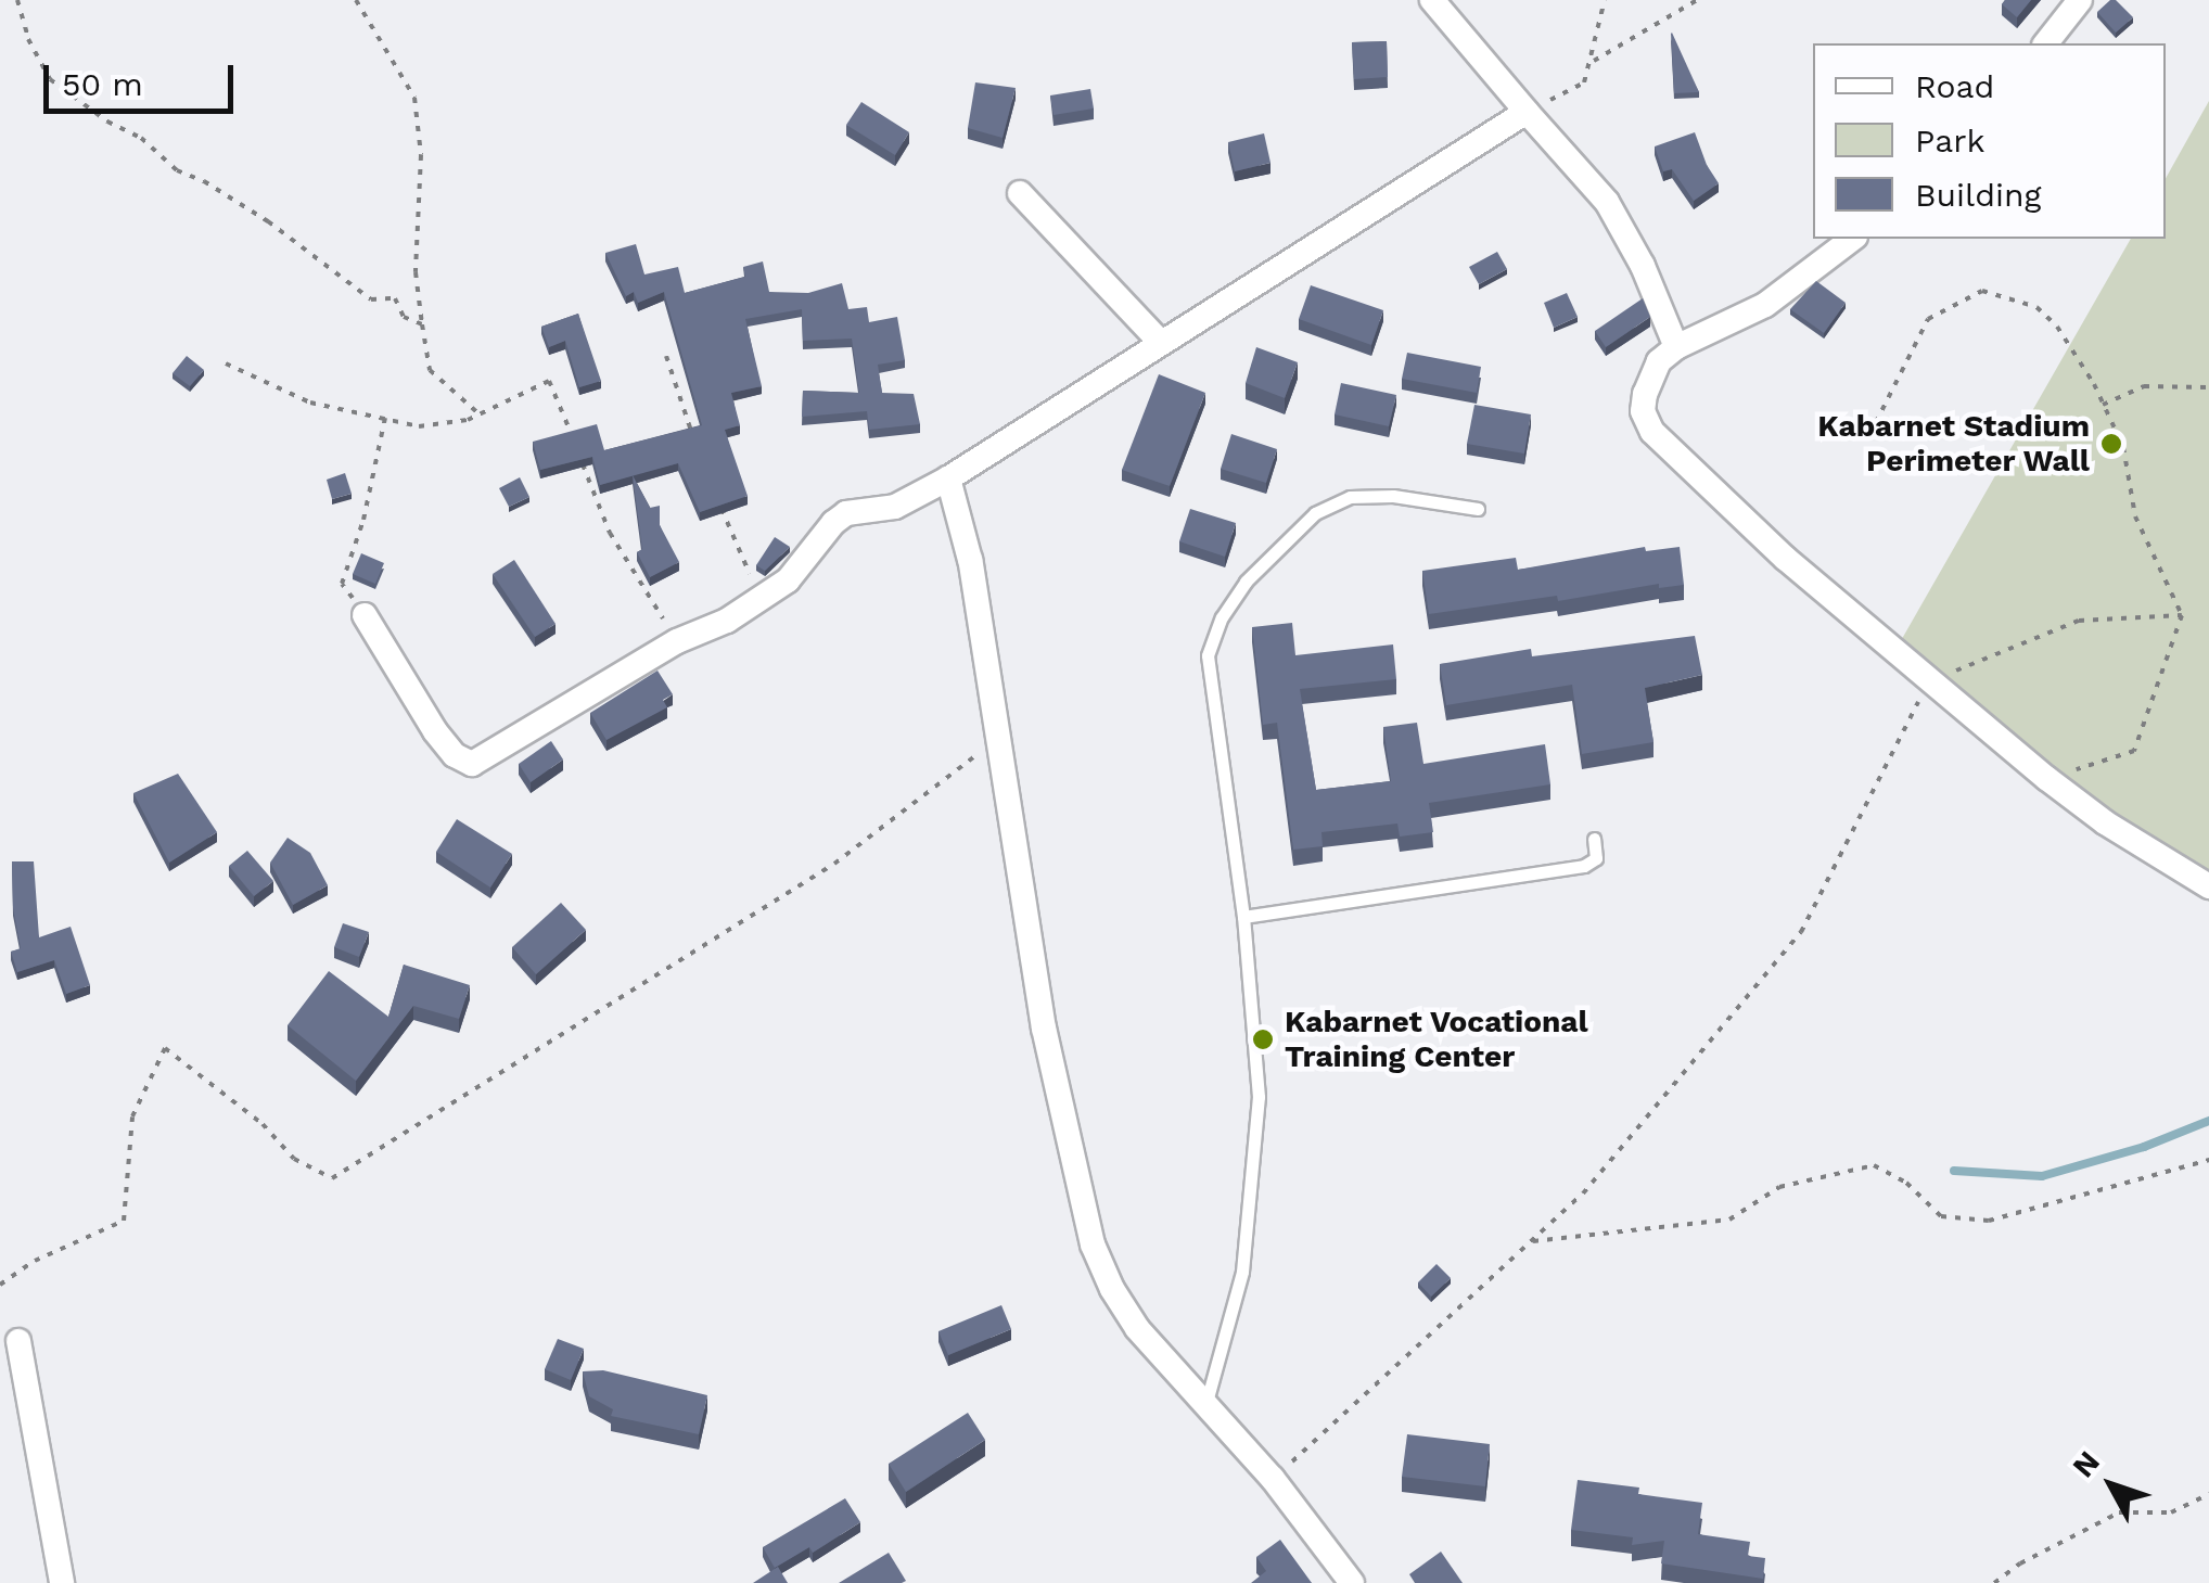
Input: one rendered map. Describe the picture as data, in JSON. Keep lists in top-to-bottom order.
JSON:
{
  "places": ["Kabarnet Stadium Perimeter Wall", "Kabarnet Vocational Training Center"],
  "legend": ["Road", "Park", "Building"],
  "scale_bar": "50 m",
  "north": "top left"
}
